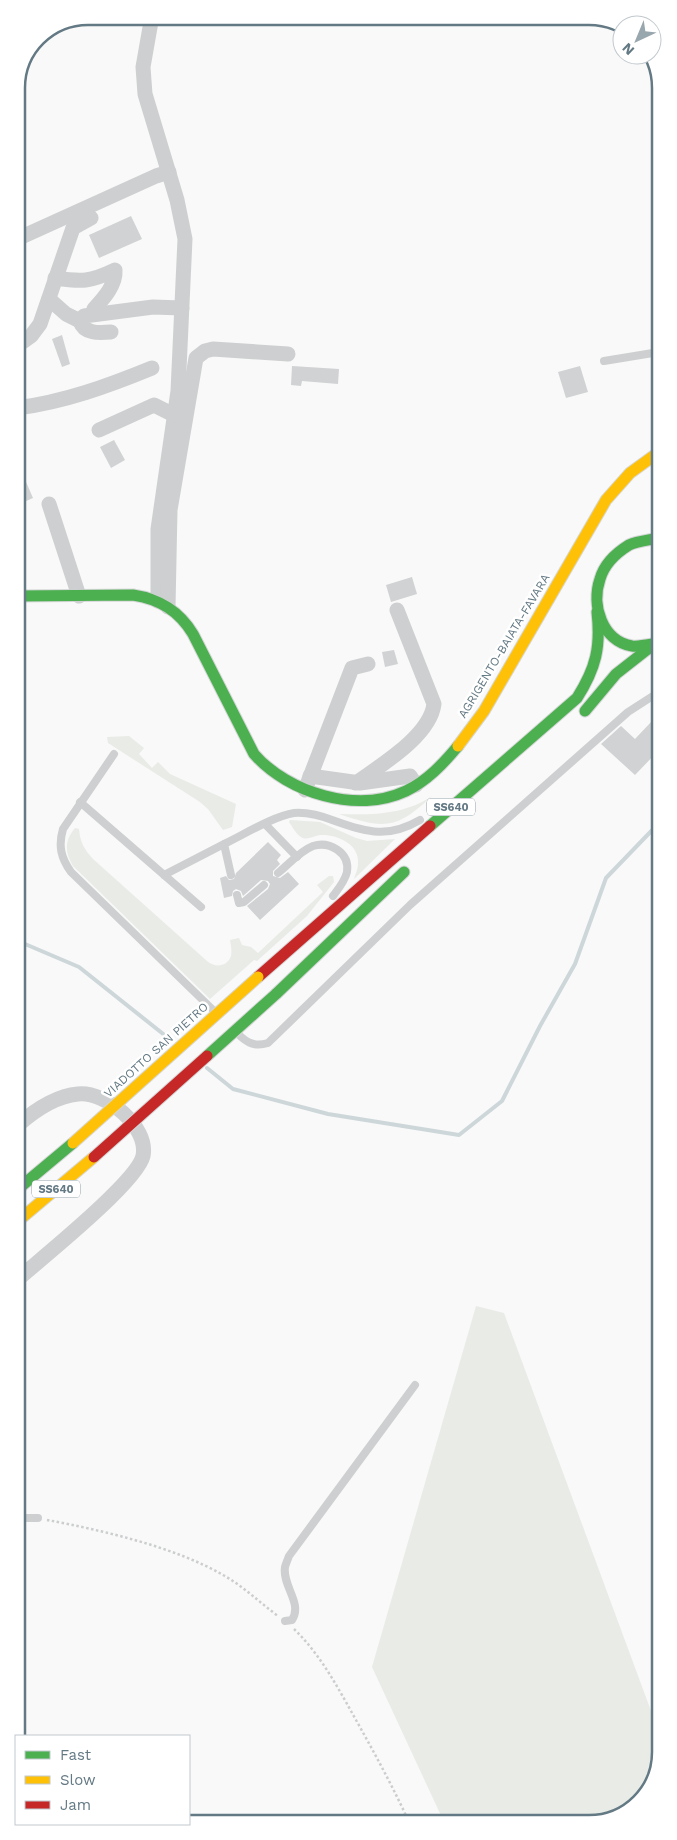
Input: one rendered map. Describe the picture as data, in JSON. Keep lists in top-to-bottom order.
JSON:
{
  "streets": {
    "main road": ["AGRIGENTO-BAIATA-FAVARA", "SS640", "VIADOTTO SAN PIETRO"]
  },
  "crossings": [
    ["SS640", "VIADOTTO SAN PIETRO"]
  ],
  "legend": ["Fast", "Slow", "Jam"],
  "north": "bottom left"
}
